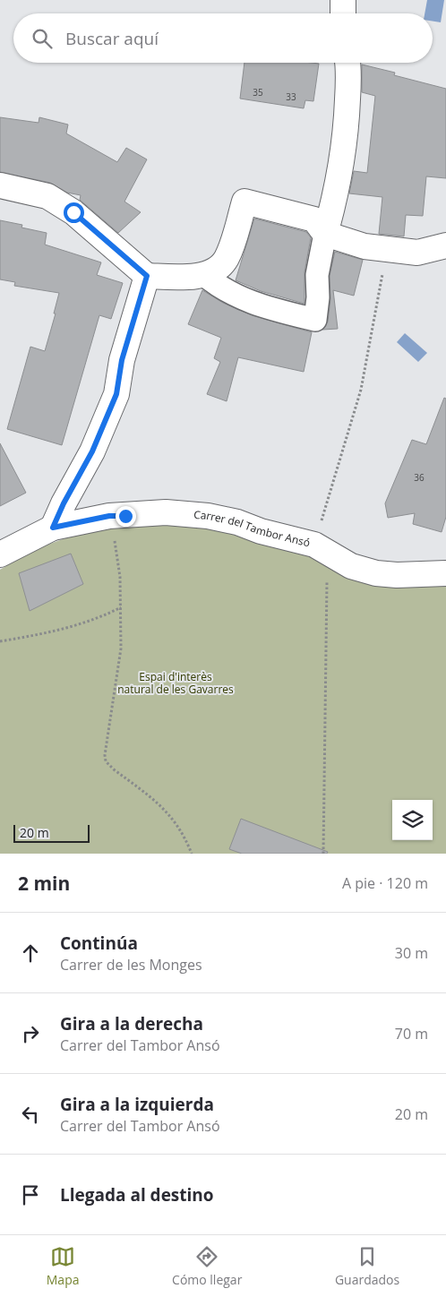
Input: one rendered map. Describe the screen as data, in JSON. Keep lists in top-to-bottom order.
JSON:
{
  "streets": {
    "street": ["Carrer del Tambor Ansó"]
  },
  "parks": ["Espai d'interès natural de les Gavarres"],
  "house_numbers": ["35", "33", "36"],
  "scale_bar": "20 m",
  "page": {
    "search": "Buscar aquí",
    "scale": "20 m",
    "heading": ["2 min", "A pie · 120 m"],
    "list": [
      ["Continúa", "Carrer de les Monges", "30 m"],
      ["Gira a la derecha", "Carrer del Tambor Ansó", "70 m"],
      ["Gira a la izquierda", "Carrer del Tambor Ansó", "20 m"],
      "Llegada al destino"
    ],
    "nav": ["Mapa", "Cómo llegar", "Guardados"]
  }
}
